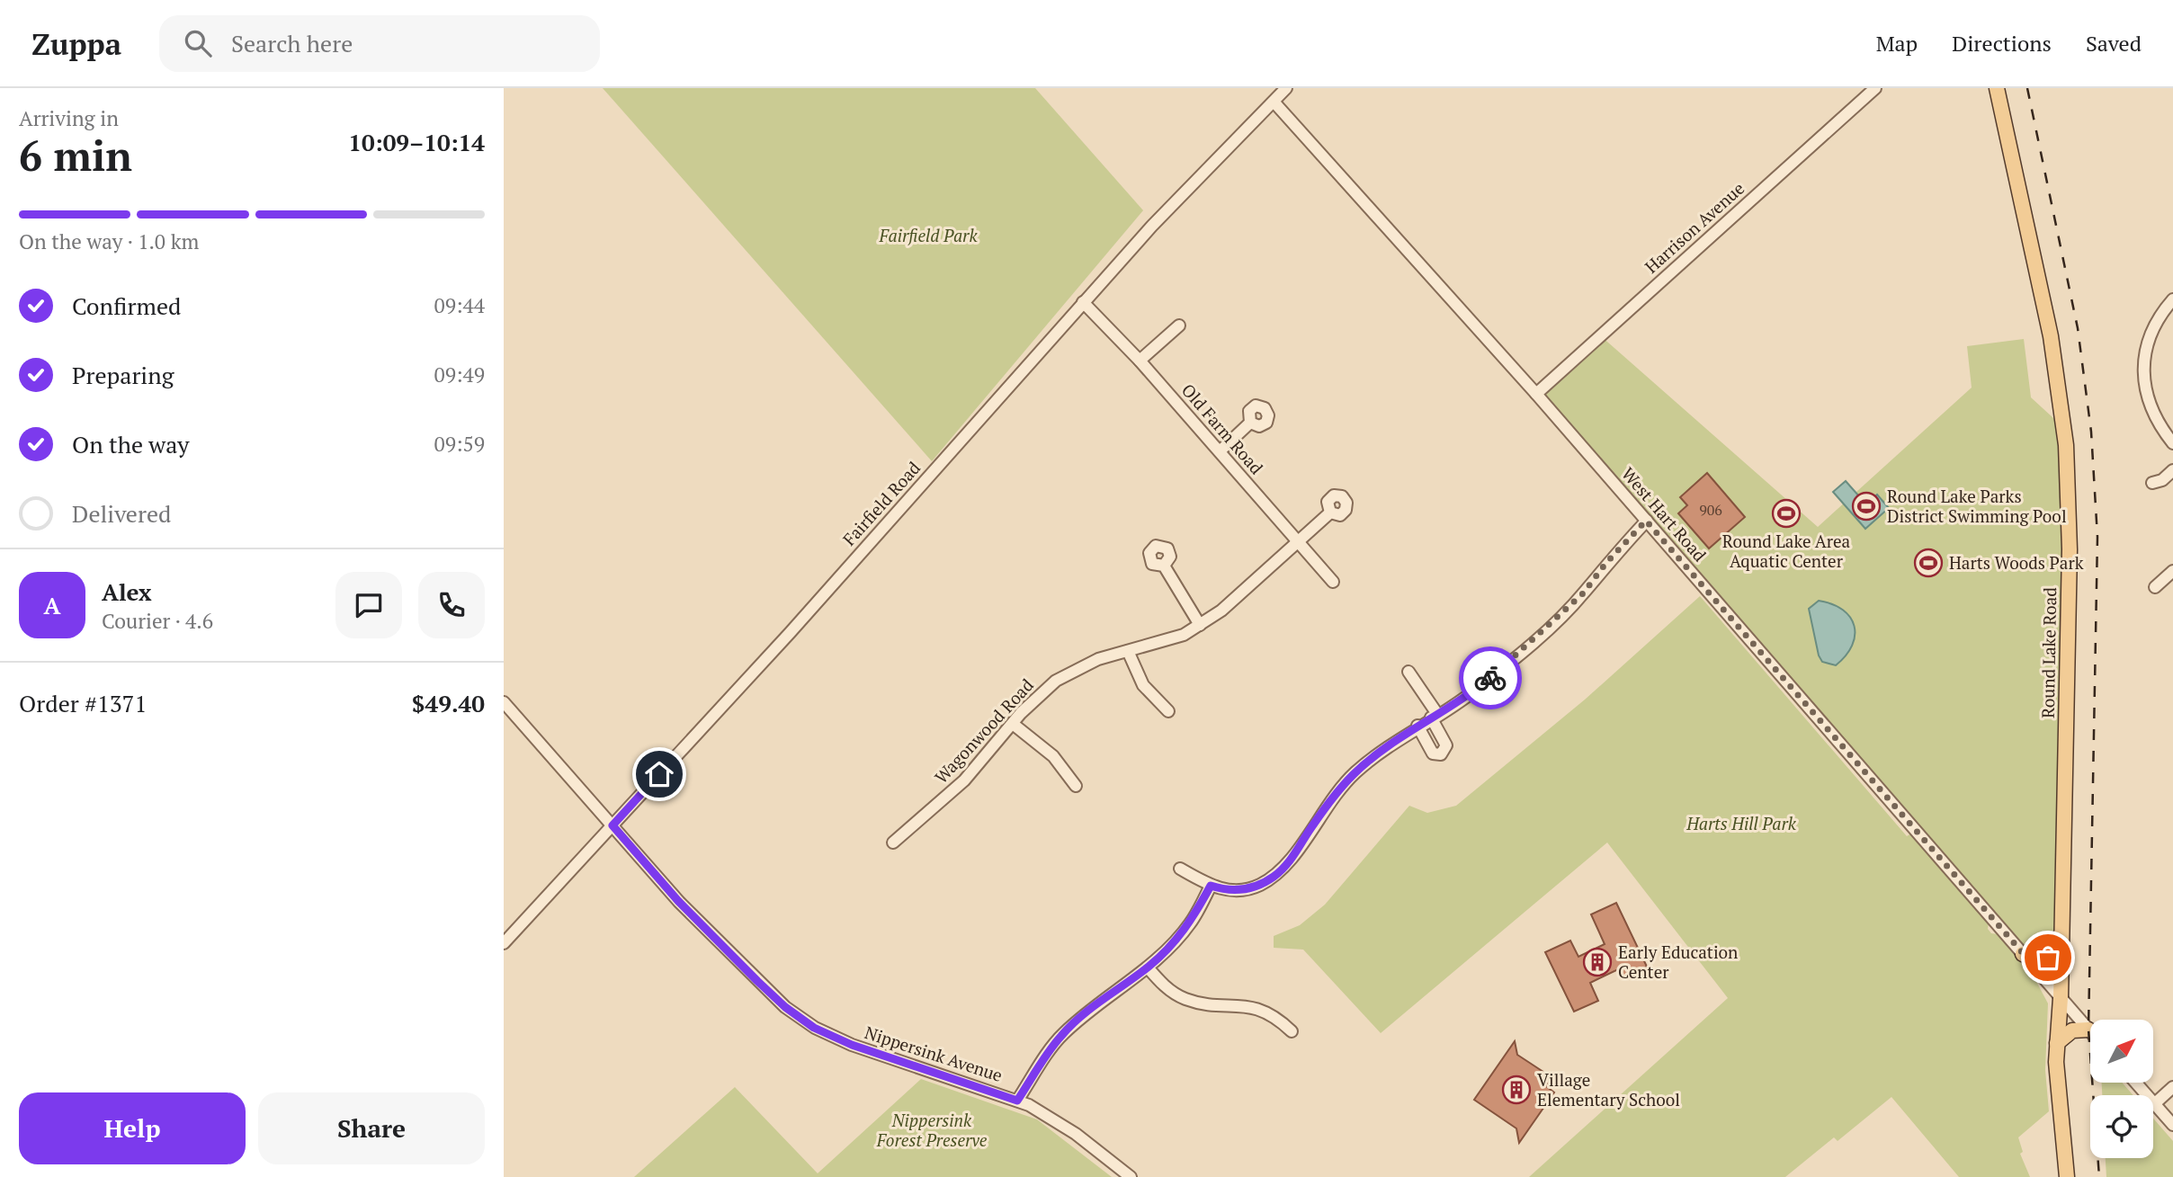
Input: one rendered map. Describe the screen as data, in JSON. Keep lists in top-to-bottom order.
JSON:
{
  "streets": {
    "main road": ["Round Lake Road"],
    "street": [
      "Harrison Avenue",
      "Old Farm Road",
      "Fairfield Road",
      "West Hart Road",
      "Wagonwood Road",
      "Nippersink Avenue"
    ]
  },
  "crossings": [
    ["Harrison Avenue", "West Hart Road"],
    ["Old Farm Road", "Fairfield Road"],
    ["Old Farm Road", "Wagonwood Road"],
    ["Fairfield Road", "West Hart Road"],
    ["Fairfield Road", "Nippersink Avenue"],
    ["West Hart Road", "Round Lake Road"]
  ],
  "parks": ["Fairfield Park", "Harts Hill Park", "Nippersink Forest Preserve"],
  "places": {
    "sports": ["Round Lake Parks District Swimming Pool", "Round Lake Area Aquatic Center", "Harts Woods Park"],
    "building": ["Early Education Center", "Village Elementary School"]
  },
  "house_numbers": ["906"],
  "north": "top right",
  "page": {
    "header": "Zuppa",
    "search": "Search here",
    "nav": ["Map", "Directions", "Saved"],
    "heading": ["6 min", "Arriving in", "10:09–10:14"],
    "panel": [
      "Alex",
      "Courier · 4.6",
      "Order #1371",
      "$49.40"
    ],
    "bar": "On the way · 1.0 km",
    "list": [
      ["Confirmed", "09:44"],
      ["Preparing", "09:49"],
      ["On the way", "09:59"],
      "Delivered"
    ],
    "round": "A",
    "buttons": ["Help", "Share"]
  }
}
